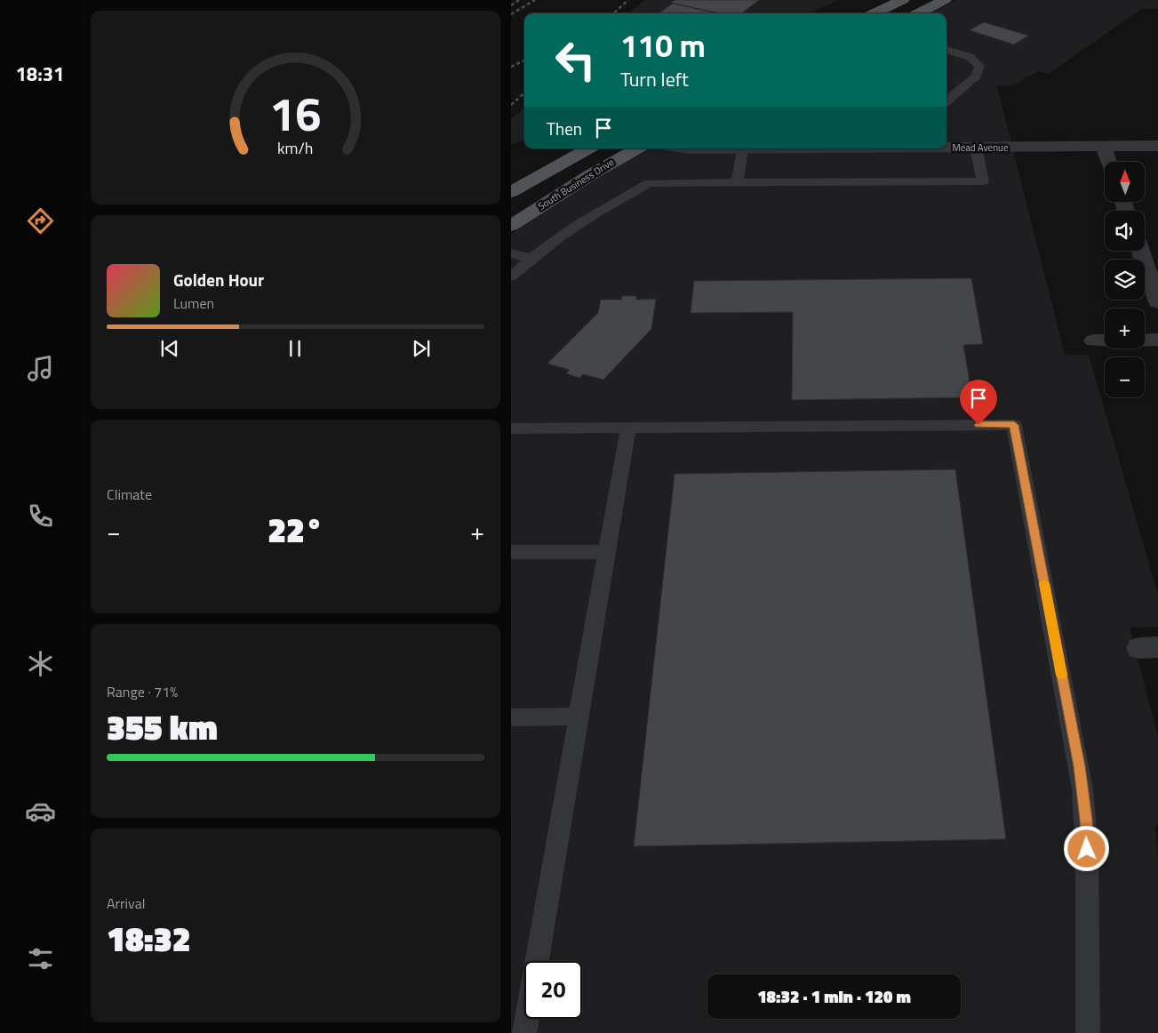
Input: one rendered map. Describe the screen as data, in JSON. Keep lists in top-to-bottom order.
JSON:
{
  "streets": {
    "main road": ["South Business Drive"],
    "street": ["Mead Avenue"]
  },
  "north": "top",
  "page": {
    "tabs": "18:31",
    "turn": ["110 m", "Turn left"],
    "then": "Then",
    "map_buttons": ["+", "−"],
    "song": ["Golden Hour", "Lumen"],
    "tile": [
      "Climate",
      ["Range · 71%", "355 km"],
      ["Arrival", "18:32"]
    ],
    "heat": ["−", "22°", "+"],
    "limit": "20",
    "trip": "18:32 · 1 min · 120 m",
    "gauge": ["16", "km/h"]
  }
}
